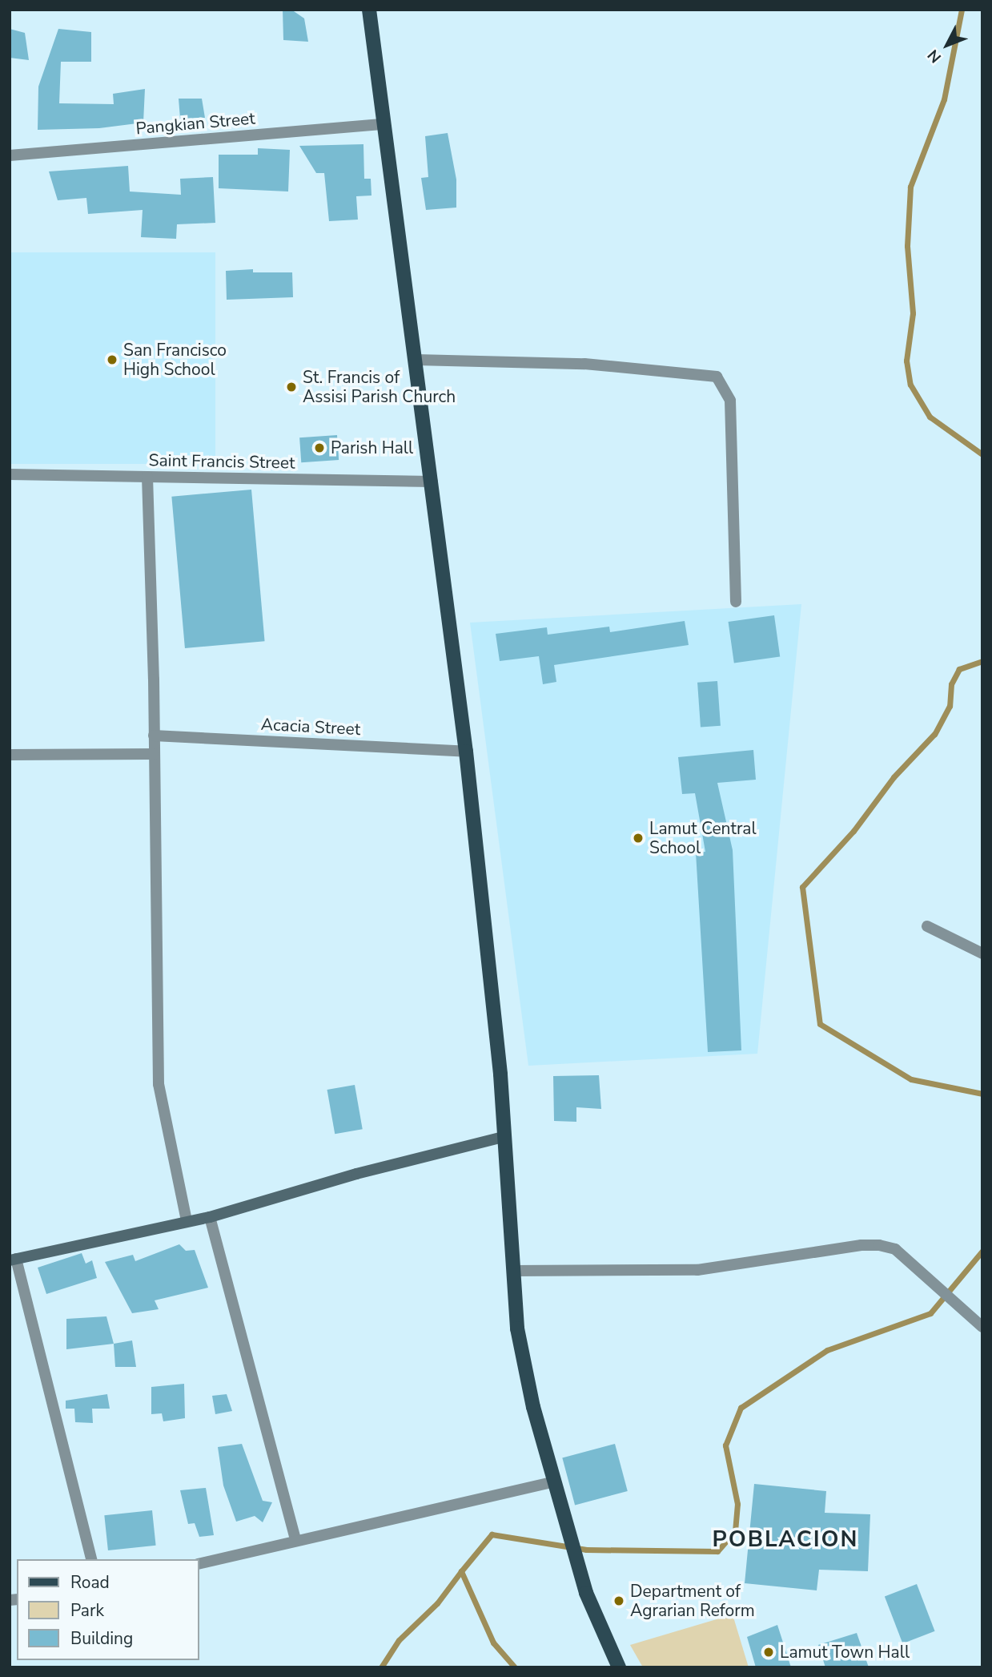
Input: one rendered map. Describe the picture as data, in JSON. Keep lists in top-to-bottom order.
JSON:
{
  "streets": {
    "street": ["Pangkian Street", "Saint Francis Street", "Acacia Street"]
  },
  "districts": ["POBLACION"],
  "places": [
    "San Francisco High School",
    "St. Francis of Assisi Parish Church",
    "Parish Hall",
    "Lamut Central School",
    "Department of Agrarian Reform",
    "Lamut Town Hall"
  ],
  "legend": ["Road", "Park", "Building"],
  "north": "bottom left"
}
